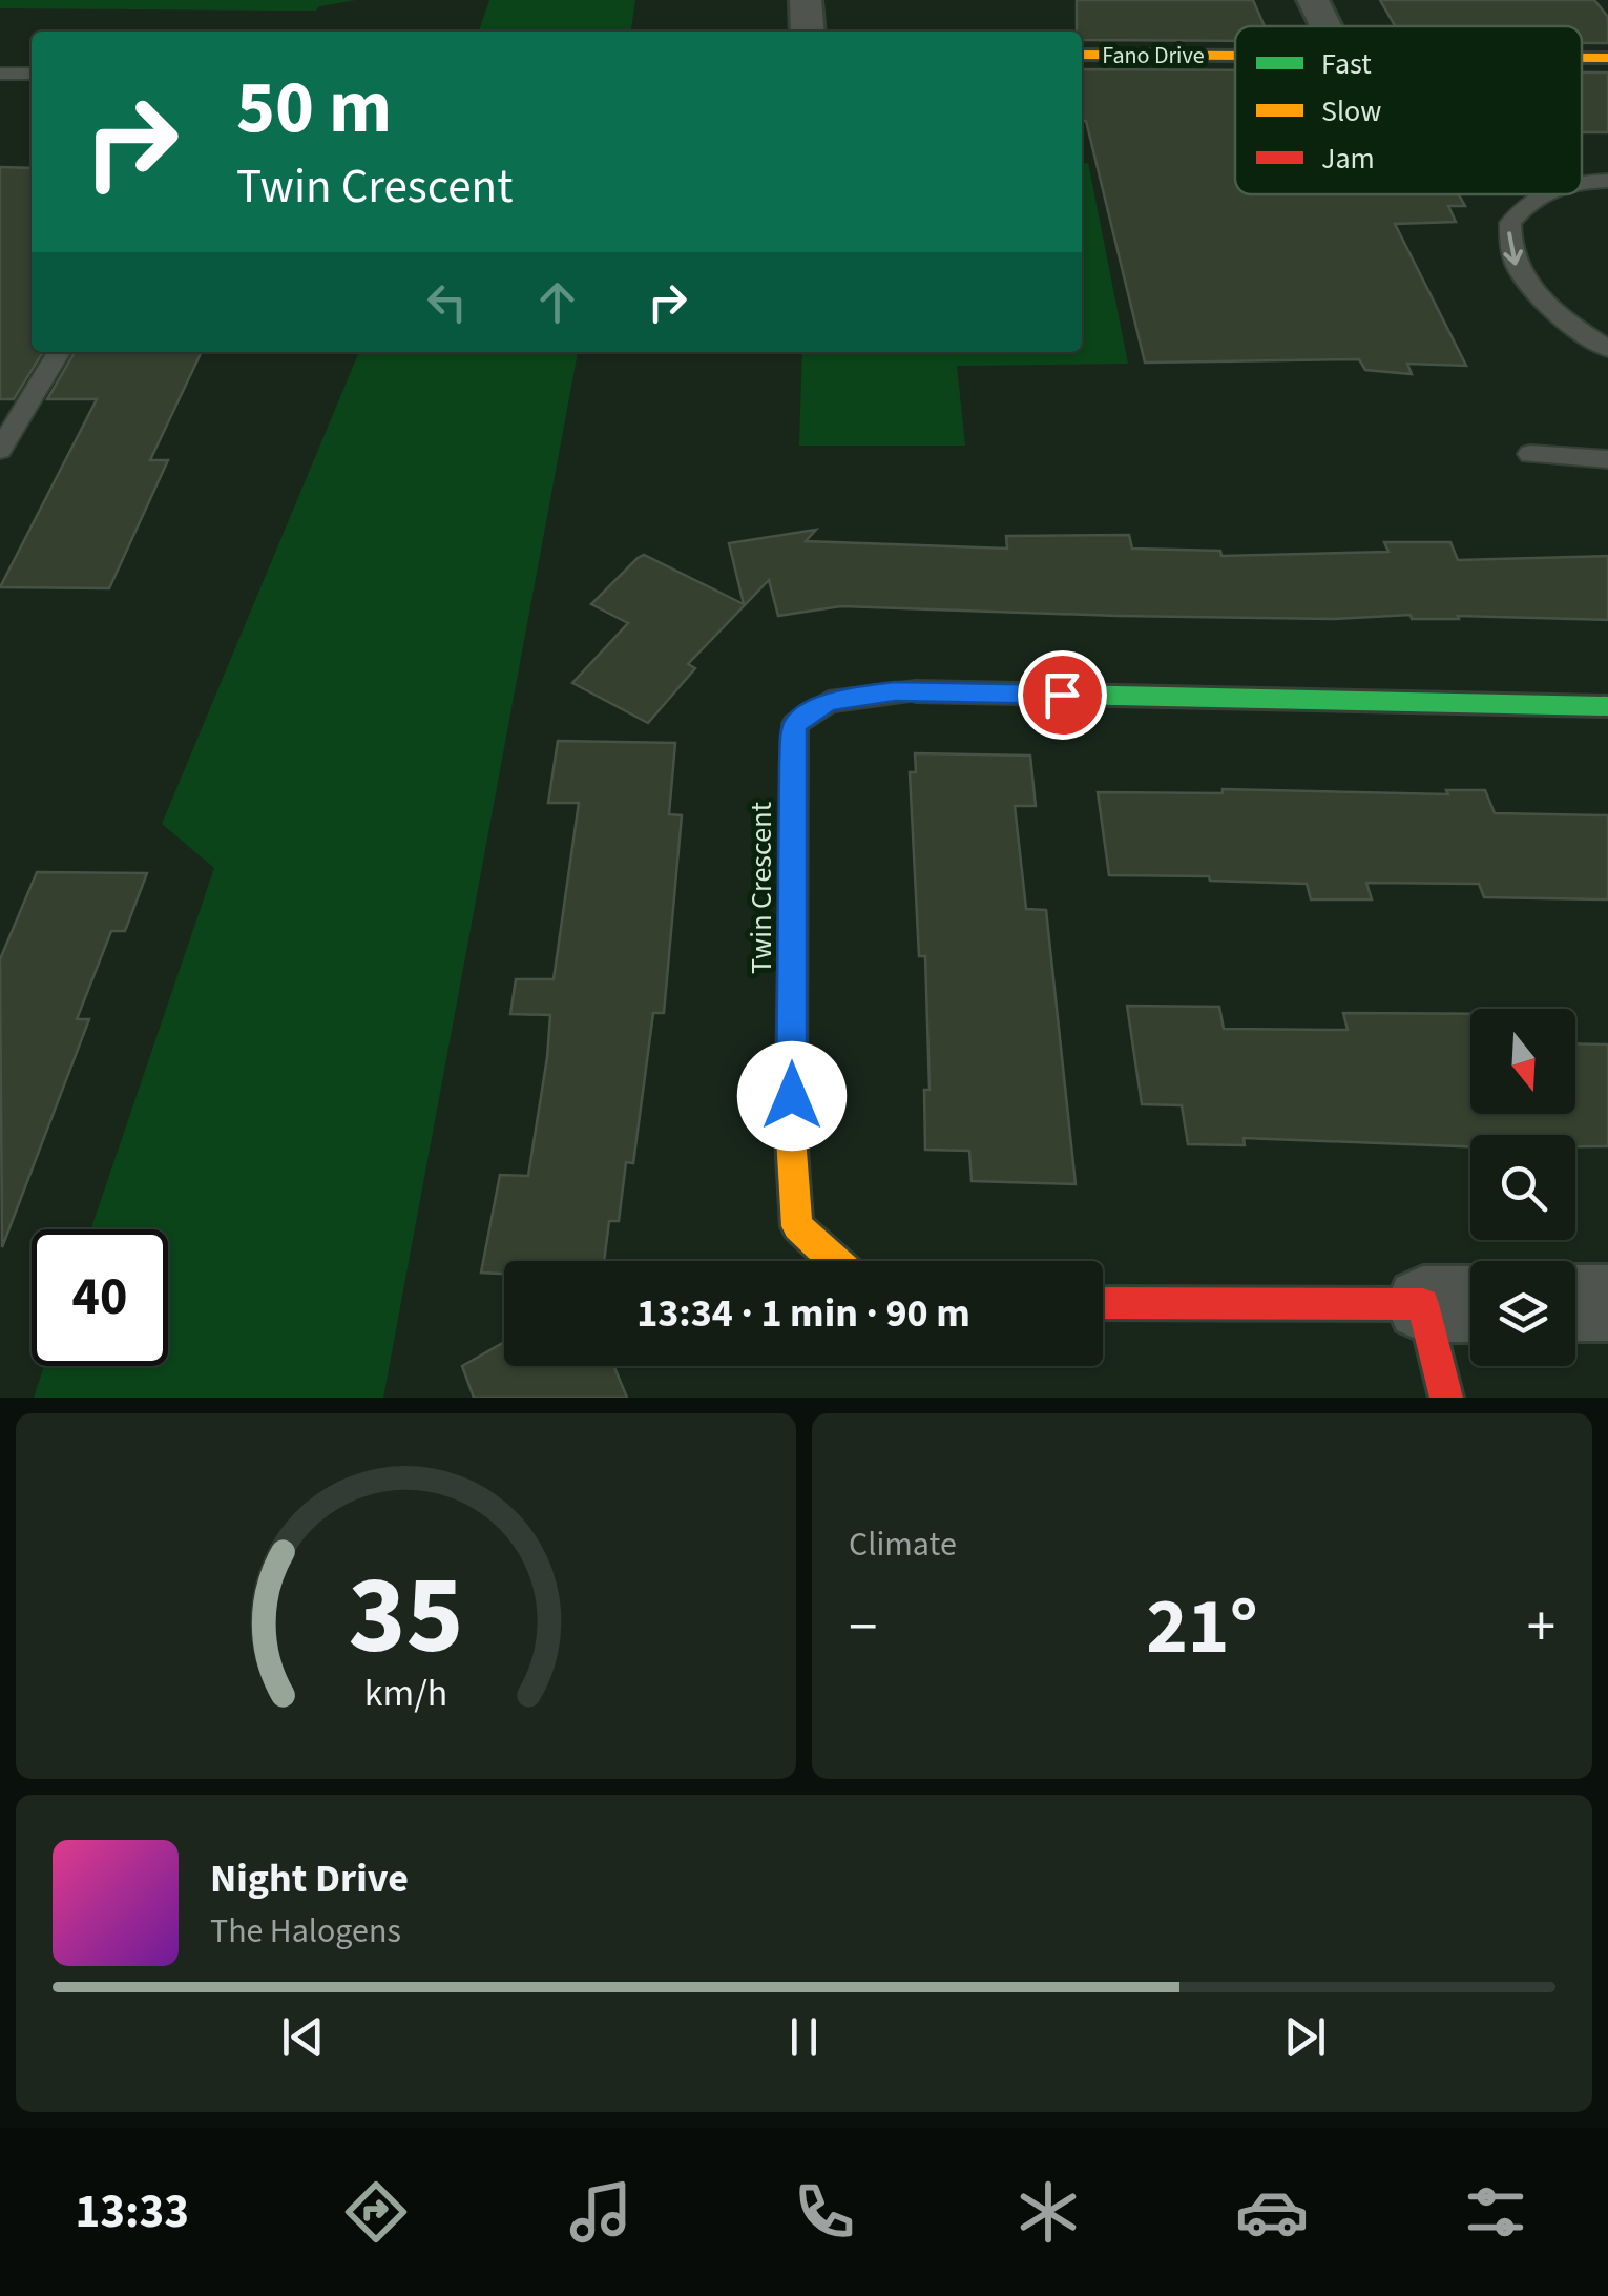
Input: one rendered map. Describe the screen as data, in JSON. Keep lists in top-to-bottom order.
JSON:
{
  "streets": {
    "street": ["Fano Drive", "Twin Crescent"]
  },
  "legend": ["Fast", "Slow", "Jam"],
  "north": "bottom",
  "page": {
    "turn": ["50 m", "Twin Crescent"],
    "limit": "40",
    "trip": "13:34 · 1 min · 90 m",
    "tile": "Climate",
    "heat": ["−", "21°", "+"],
    "song": ["Night Drive", "The Halogens"],
    "tabs": "13:33",
    "gauge": ["35", "km/h"]
  }
}
